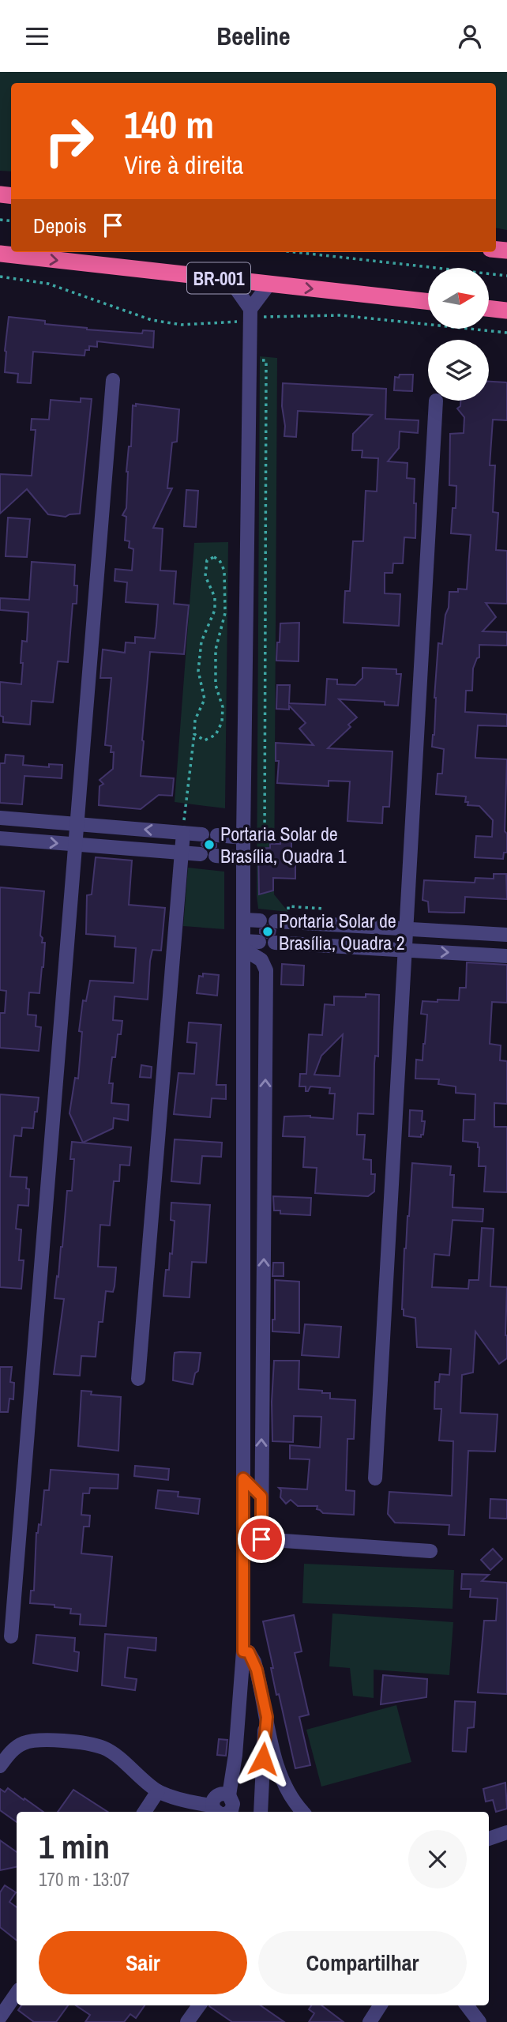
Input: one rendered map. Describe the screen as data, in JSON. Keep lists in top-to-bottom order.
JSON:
{
  "streets": {
    "highway": ["BR-001"]
  },
  "places": ["Portaria Solar de Brasília, Quadra 1", "Portaria Solar de Brasília, Quadra 2"],
  "north": "right",
  "page": {
    "header": "Beeline",
    "turn": ["140 m", "Vire à direita"],
    "then": "Depois",
    "heading": ["1 min", "170 m · 13:07"],
    "buttons": ["Sair", "Compartilhar"]
  }
}
